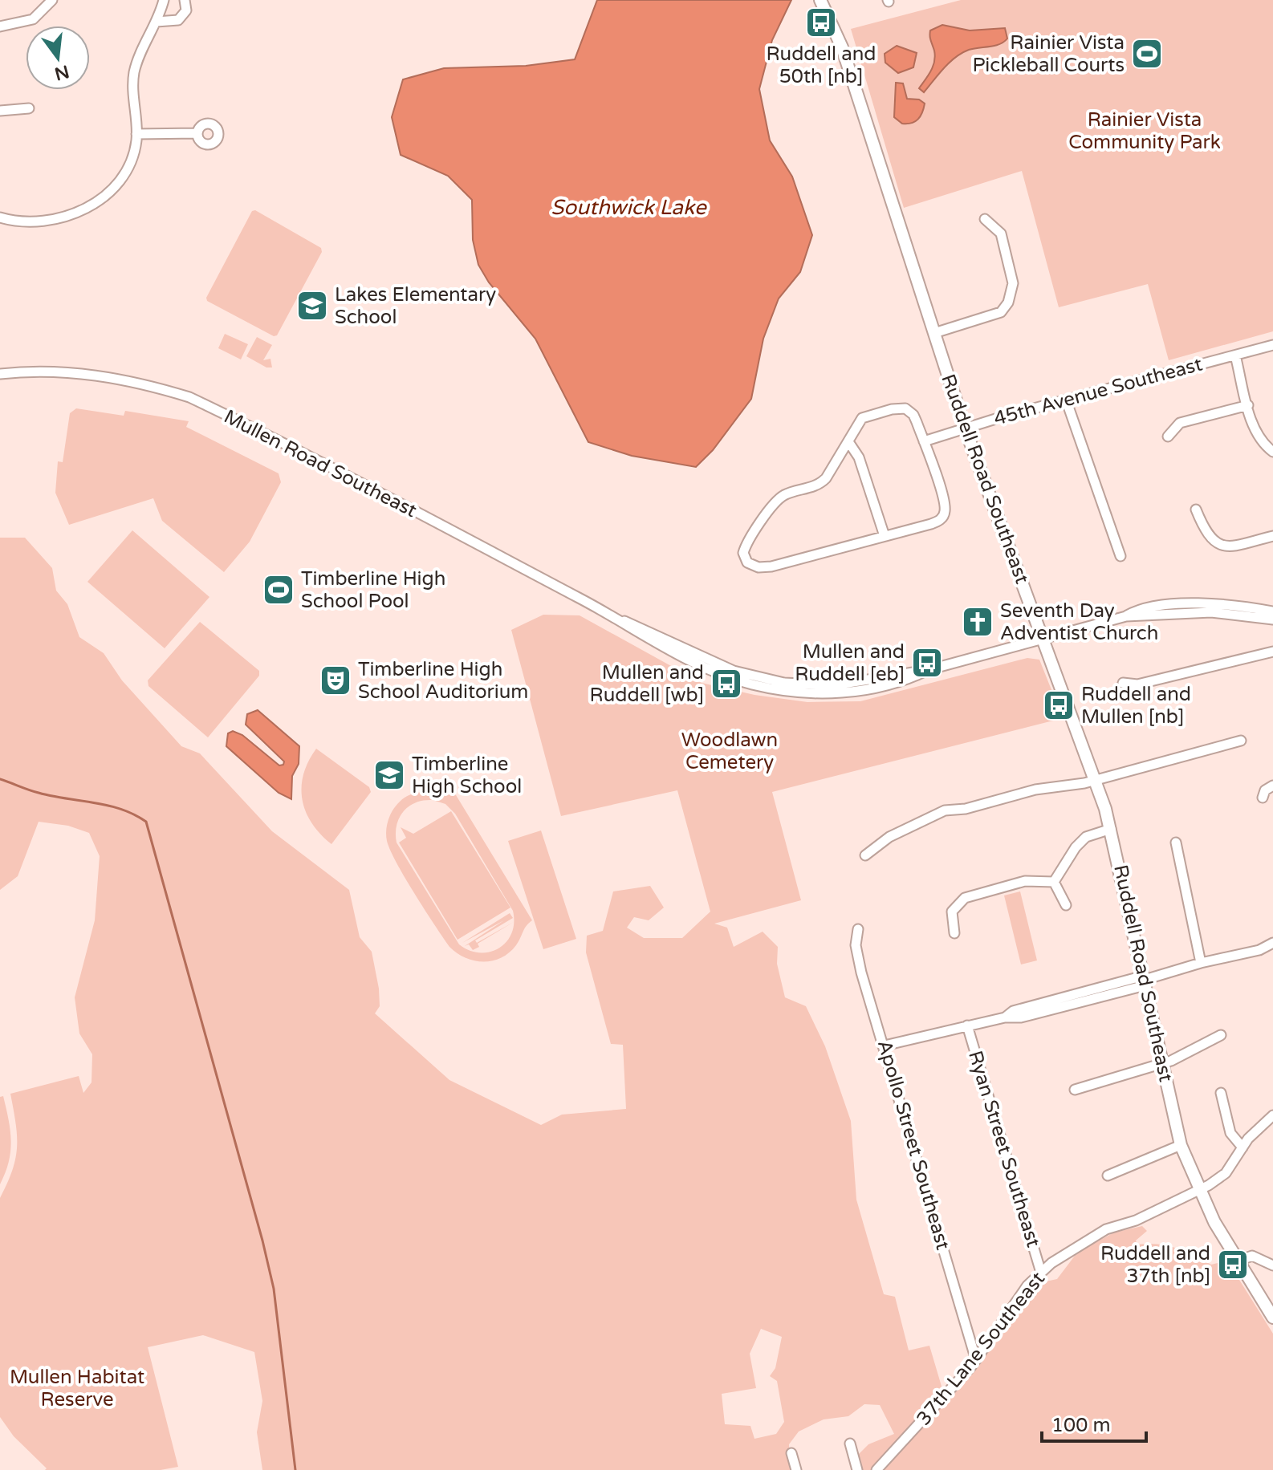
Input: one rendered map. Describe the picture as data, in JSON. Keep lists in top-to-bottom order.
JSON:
{
  "streets": {
    "main road": ["Ruddell Road Southeast"],
    "street": [
      "45th Avenue Southeast",
      "Mullen Road Southeast",
      "Apollo Street Southeast",
      "Ryan Street Southeast",
      "37th Lane Southeast"
    ]
  },
  "crossings": [
    ["45th Avenue Southeast", "Ruddell Road Southeast"],
    ["Mullen Road Southeast", "Ruddell Road Southeast"],
    ["Ruddell Road Southeast", "37th Lane Southeast"],
    ["Apollo Street Southeast", "37th Lane Southeast"],
    ["Ryan Street Southeast", "37th Lane Southeast"]
  ],
  "water": ["Southwick Lake"],
  "parks": ["Rainier Vista Community Park", "Woodlawn Cemetery", "Mullen Habitat Reserve"],
  "places": {
    "bus stop": [
      "Ruddell and 50th [nb]",
      "Mullen and Ruddell [eb]",
      "Mullen and Ruddell [wb]",
      "Ruddell and Mullen [nb]",
      "Ruddell and 37th [nb]"
    ],
    "sports": ["Rainier Vista Pickleball Courts", "Timberline High School Pool"],
    "school or university": ["Lakes Elementary School", "Timberline High School"],
    "church": ["Seventh Day Adventist Church"],
    "theatre": ["Timberline High School Auditorium"]
  },
  "scale_bar": "100 m",
  "north": "bottom"
}
